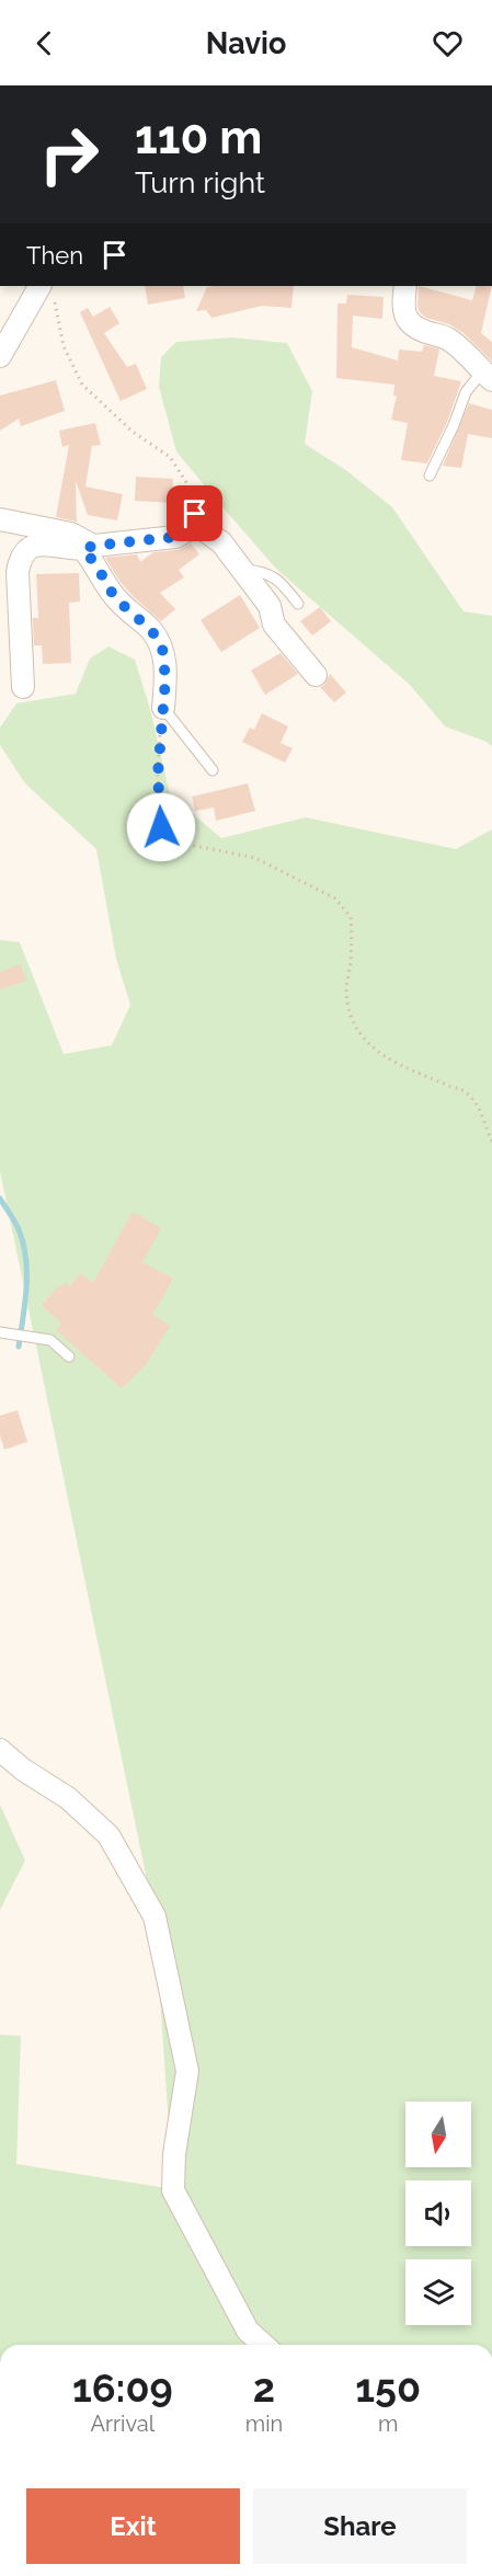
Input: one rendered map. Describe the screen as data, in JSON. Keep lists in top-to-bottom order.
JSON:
{
  "north": "bottom",
  "page": {
    "header": "Navio",
    "turn": ["110 m", "Turn right"],
    "then": "Then",
    "eta": [
      "16:09",
      "Arrival",
      "2",
      "min",
      "150",
      "m"
    ],
    "buttons": ["Exit", "Share"]
  }
}
